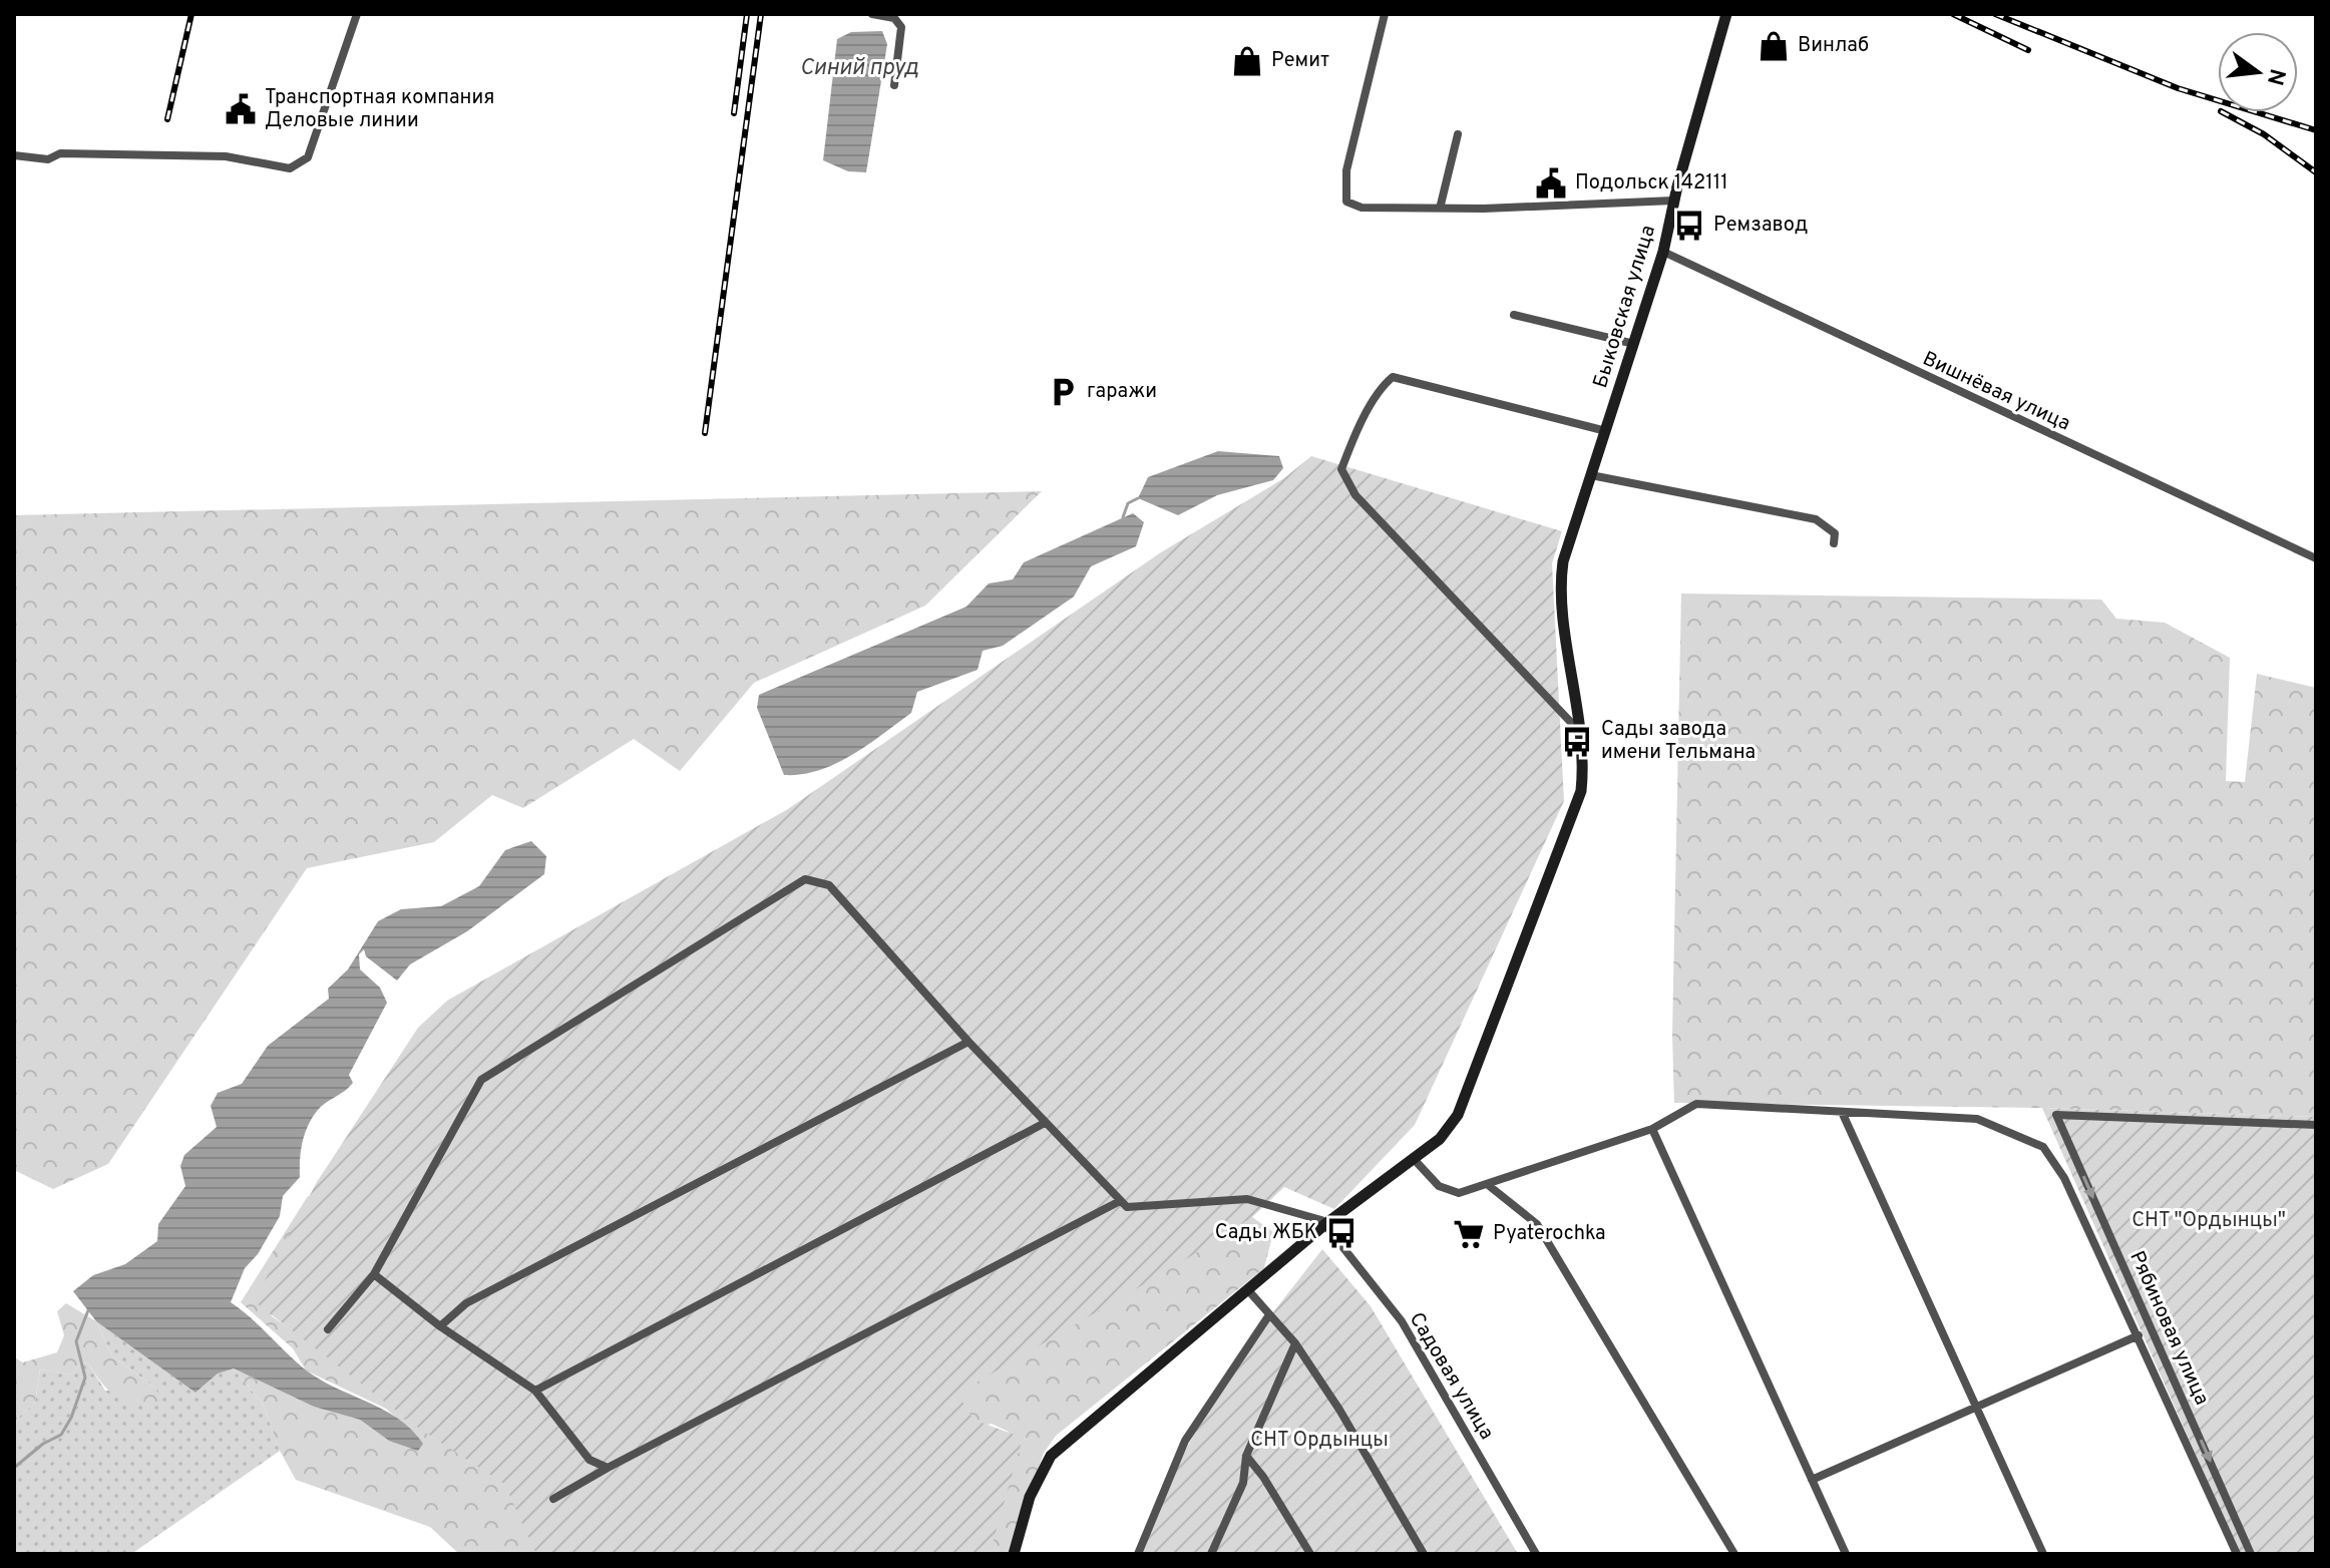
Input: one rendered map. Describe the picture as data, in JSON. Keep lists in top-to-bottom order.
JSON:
{
  "streets": {
    "street": [
      "Быковская улица",
      "Вишнёвая улица",
      "Рябиновая улица",
      "Садовая улица"
    ]
  },
  "crossings": [
    ["Быковская улица", "Вишнёвая улица"],
    ["Быковская улица", "Садовая улица"]
  ],
  "water": ["Синий пруд"],
  "parks": ["СНТ \"Ордынцы\"", "СНТ Ордынцы"],
  "places": {
    "shop": ["Винлаб", "Ремит"],
    "public building": ["Транспортная компания Деловые линии", "Подольск 142111"],
    "bus stop": ["Ремзавод", "Сады завода имени Тельмана", "Сады ЖБК"],
    "parking": ["гаражи"],
    "supermarket": ["Pyaterochka"]
  },
  "north": "right"
}
